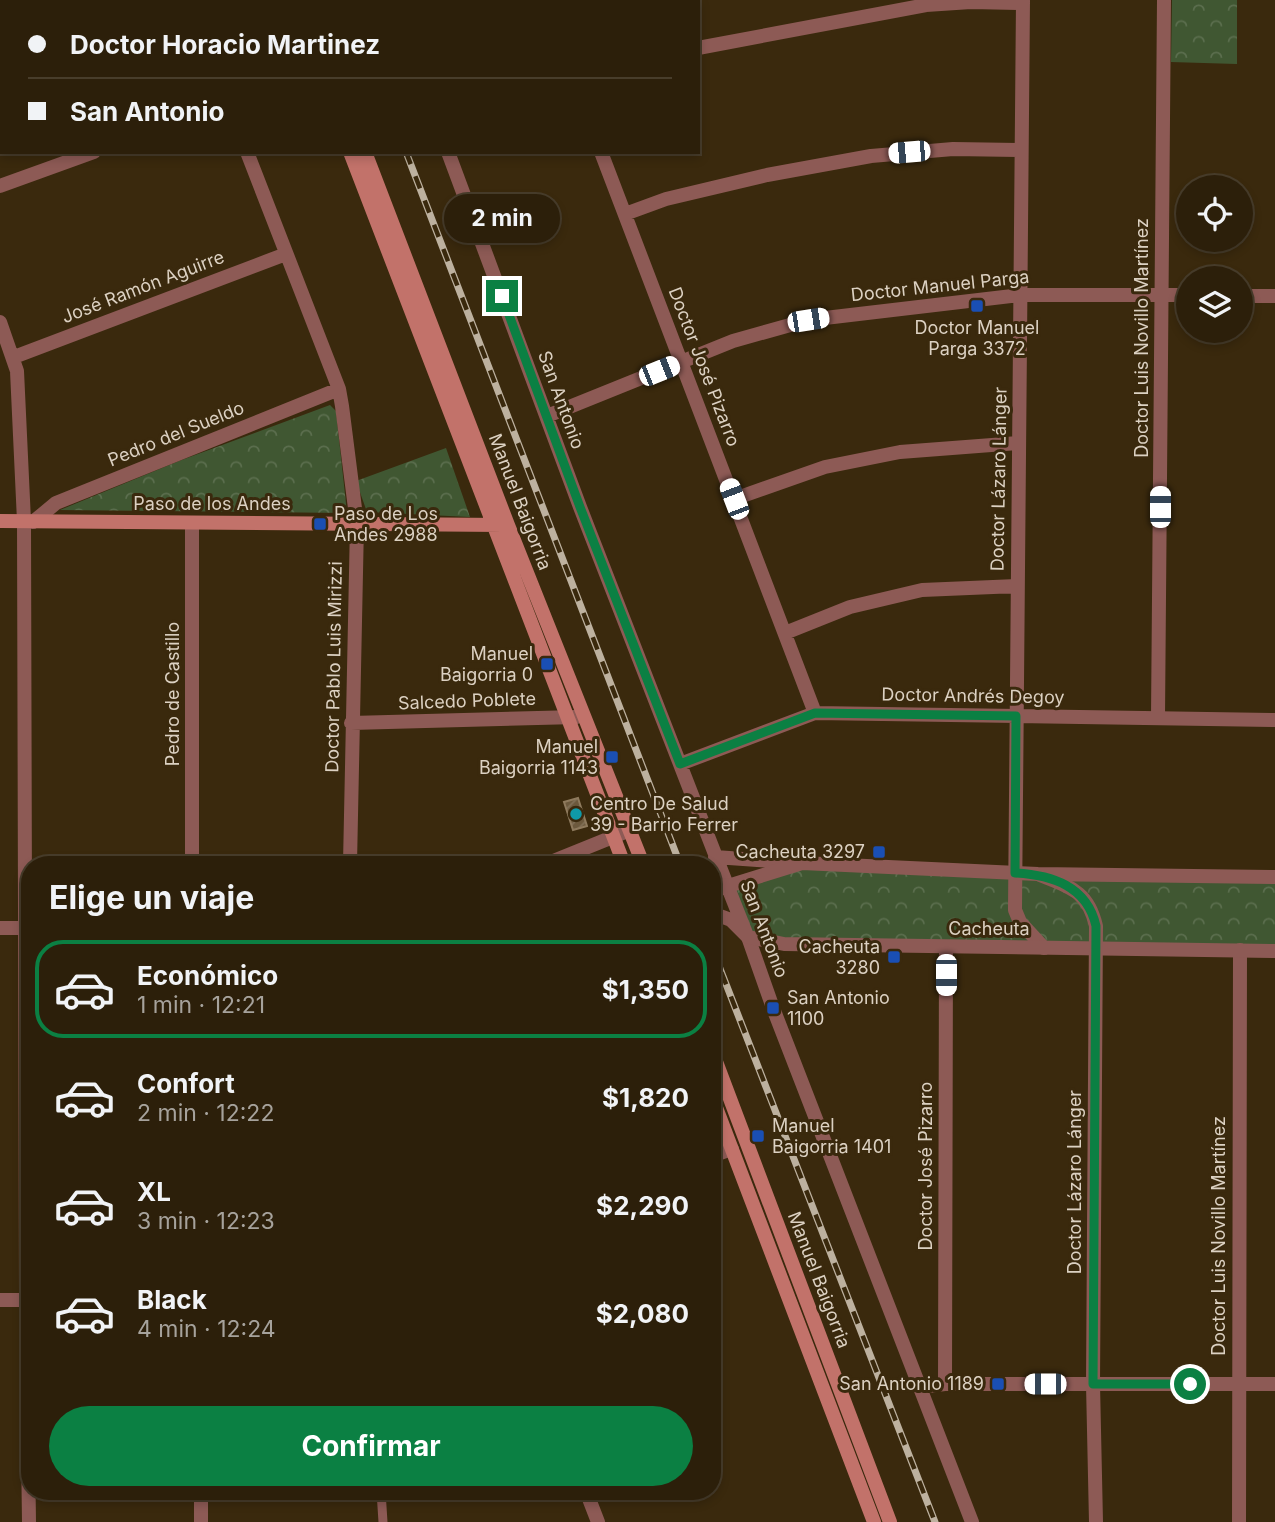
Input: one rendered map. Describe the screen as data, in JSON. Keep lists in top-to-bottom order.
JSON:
{
  "streets": {
    "main road": ["Manuel Baigorria", "Paso de los Andes"],
    "street": [
      "Doctor Manuel Parga",
      "José Ramón Aguirre",
      "Doctor Luis Novillo Martínez",
      "Doctor José Pizarro",
      "San Antonio",
      "Pedro del Sueldo",
      "Doctor Lázaro Lánger",
      "Doctor Pablo Luis Mirizzi",
      "Pedro de Castillo",
      "Doctor Andrés Degoy",
      "Salcedo Poblete",
      "Cacheuta"
    ]
  },
  "crossings": [
    ["Doctor Manuel Parga", "Doctor Luis Novillo Martínez"],
    ["Doctor Manuel Parga", "Doctor José Pizarro"],
    ["Doctor Manuel Parga", "San Antonio"],
    ["Doctor Manuel Parga", "Doctor Lázaro Lánger"],
    ["José Ramón Aguirre", "Doctor Pablo Luis Mirizzi"],
    ["Doctor Luis Novillo Martínez", "Doctor Andrés Degoy"],
    ["Doctor Luis Novillo Martínez", "Cacheuta"],
    ["Doctor José Pizarro", "Doctor Andrés Degoy"],
    ["Doctor José Pizarro", "Cacheuta"],
    ["San Antonio", "Doctor Andrés Degoy"],
    ["San Antonio", "Cacheuta"],
    ["Pedro del Sueldo", "Paso de los Andes"],
    ["Pedro del Sueldo", "Doctor Pablo Luis Mirizzi"],
    ["Doctor Lázaro Lánger", "Doctor Andrés Degoy"],
    ["Doctor Lázaro Lánger", "Cacheuta"],
    ["Manuel Baigorria", "Paso de los Andes"],
    ["Manuel Baigorria", "Salcedo Poblete"],
    ["Paso de los Andes", "Doctor Pablo Luis Mirizzi"],
    ["Paso de los Andes", "Pedro de Castillo"],
    ["Doctor Pablo Luis Mirizzi", "Salcedo Poblete"]
  ],
  "places": {
    "transit": [
      "Doctor Manuel Parga 3372",
      "Paso de Los Andes 2988",
      "Manuel Baigorria 0",
      "Manuel Baigorria 1143",
      "Cacheuta 3297",
      "Cacheuta 3280",
      "San Antonio 1100",
      "Manuel Baigorria 1401",
      "San Antonio 1189"
    ],
    "other": ["Centro De Salud 39 - Barrio Ferrer"]
  },
  "page": {
    "banner": ["Doctor Horacio Martinez", "San Antonio"],
    "bubble": "2 min",
    "heading": "Elige un viaje",
    "list": [
      {
        "name": "Económico",
        "note": "1 min · 12:21",
        "value": "$1,350"
      },
      {
        "name": "Confort",
        "note": "2 min · 12:22",
        "value": "$1,820"
      },
      {
        "name": "XL",
        "note": "3 min · 12:23",
        "value": "$2,290"
      },
      {
        "name": "Black",
        "note": "4 min · 12:24",
        "value": "$2,080"
      }
    ],
    "buttons": "Confirmar"
  }
}
